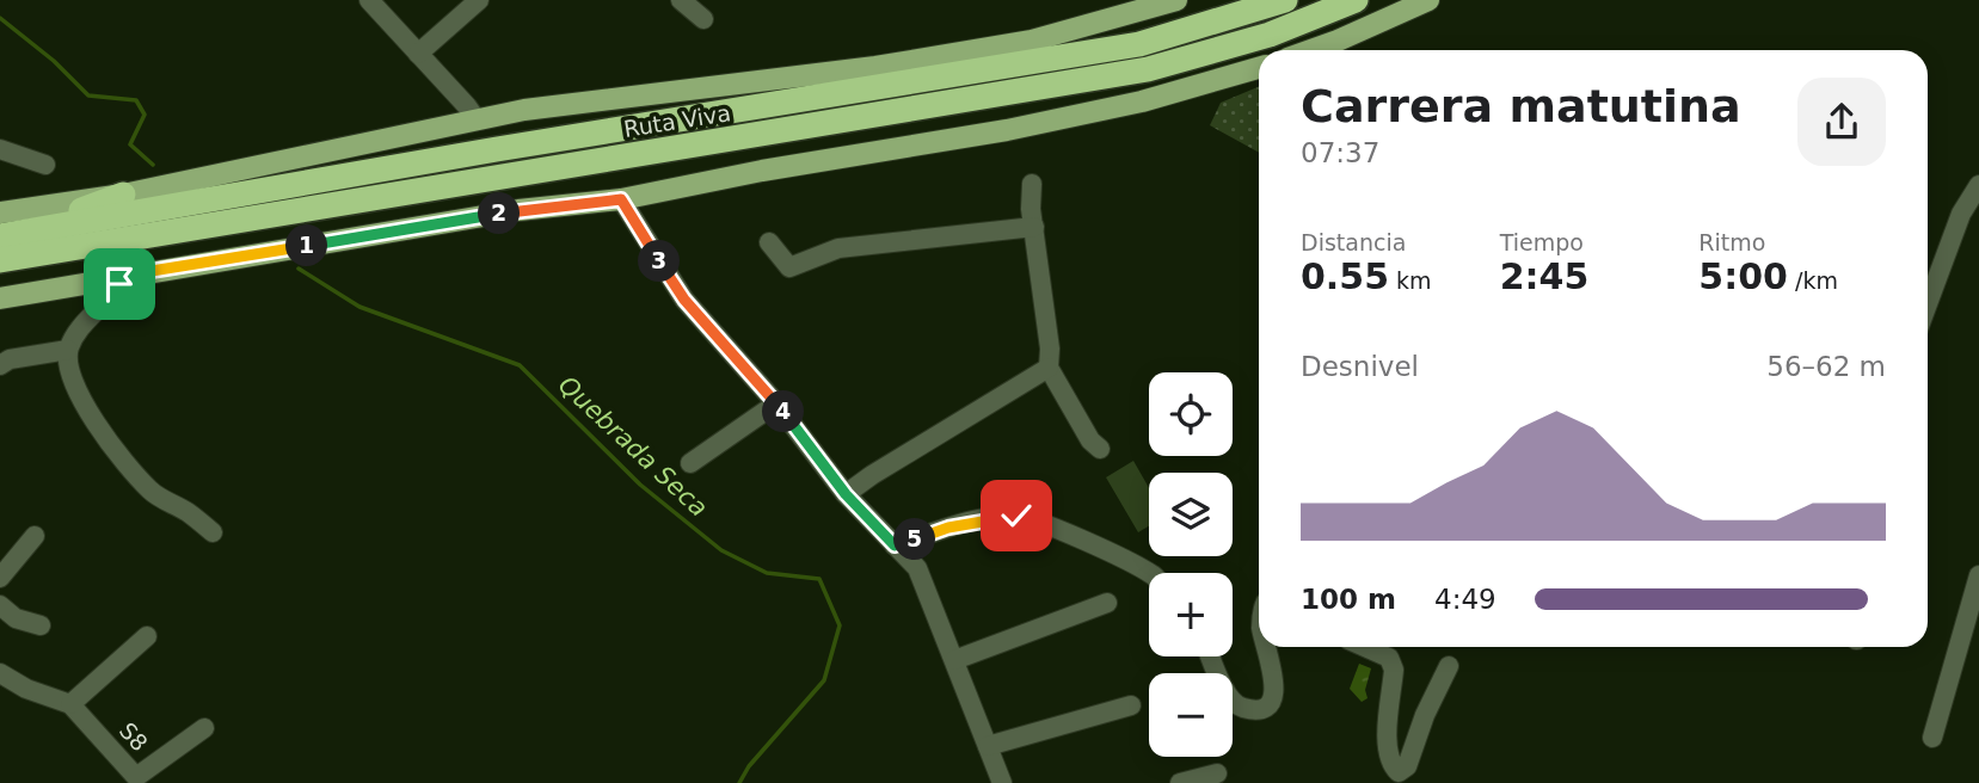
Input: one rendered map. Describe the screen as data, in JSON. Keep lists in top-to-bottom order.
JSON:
{
  "streets": {
    "highway": ["Ruta Viva"],
    "street": ["S8"]
  },
  "water": ["Quebrada Seca"],
  "page": {
    "heading": ["Carrera matutina", "07:37"],
    "pins": [
      "2",
      "1",
      "3",
      "4",
      "5"
    ],
    "stats": [
      ["Distancia", "0.55 km"],
      ["Tiempo", "2:45"],
      ["Ritmo", "5:00 /km"]
    ],
    "chart": ["Desnivel", "56–62 m"],
    "map_buttons": ["+", "−"],
    "list": [
      {
        "name": "100 m",
        "note": "4:49"
      }
    ]
  }
}
